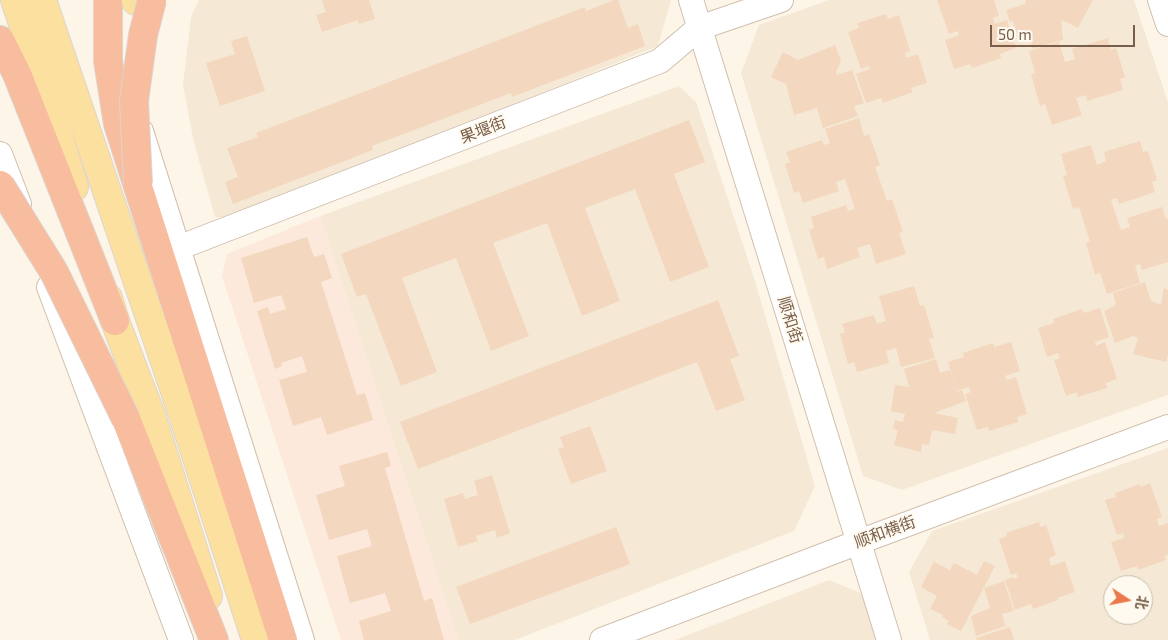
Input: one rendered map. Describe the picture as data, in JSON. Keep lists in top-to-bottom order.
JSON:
{
  "streets": {
    "street": ["果堰街", "顺和街", "顺和横街"]
  },
  "crossings": [
    ["果堰街", "顺和街"],
    ["顺和街", "顺和横街"]
  ],
  "scale_bar": "50 m",
  "north": "right"
}
